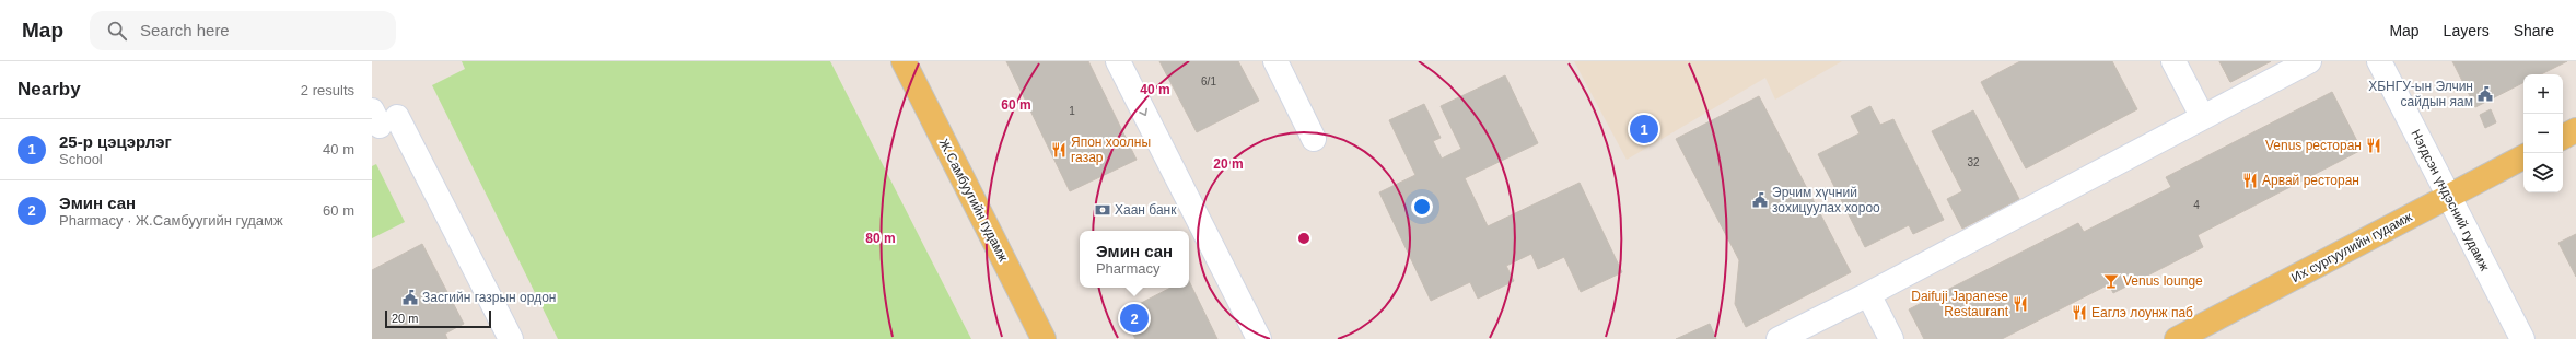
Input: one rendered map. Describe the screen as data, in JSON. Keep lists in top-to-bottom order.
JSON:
{
  "streets": {
    "main road": ["Ж.Самбуугийн гудамж", "Их сургуулийн гудамж"],
    "street": ["Нэгдсэн үндэсний гудамж"]
  },
  "crossings": [
    ["Нэгдсэн үндэсний гудамж", "Их сургуулийн гудамж"]
  ],
  "places": {
    "public building": ["ХБНГУ-ын Элчин сайдын яам", "Эрчим хүчний зохицуулах хороо", "Засгийн газрын ордон"],
    "restaurant": [
      "Venus ресторан",
      "Япон хоолны газар",
      "Арвай ресторан",
      "Daifuji Japanese Restaurant",
      "Еаглэ лоунж паб"
    ],
    "bank": ["Хаан банк"],
    "bar": ["Venus lounge"]
  },
  "house_numbers": [
    "6/1",
    "1",
    "32",
    "4"
  ],
  "scale_bar": "20 m",
  "page": {
    "header": "Map",
    "search": "Search here",
    "nav": ["Map", "Layers", "Share"],
    "heading": ["Nearby", "2 results"],
    "map_buttons": ["+", "−"],
    "pins": ["1", "2"],
    "list": [
      {
        "mark": "1",
        "name": "25-р цэцэрлэг",
        "note": "School",
        "value": "40 m"
      },
      {
        "mark": "2",
        "name": "Эмин сан",
        "note": "Pharmacy · Ж.Самбуугийн гудамж",
        "value": "60 m"
      }
    ],
    "popup": ["Эмин сан", "Pharmacy"],
    "scale": "20 m"
  },
  "rings": [
    "40 m",
    "60 m",
    "20 m",
    "80 m"
  ]
}
